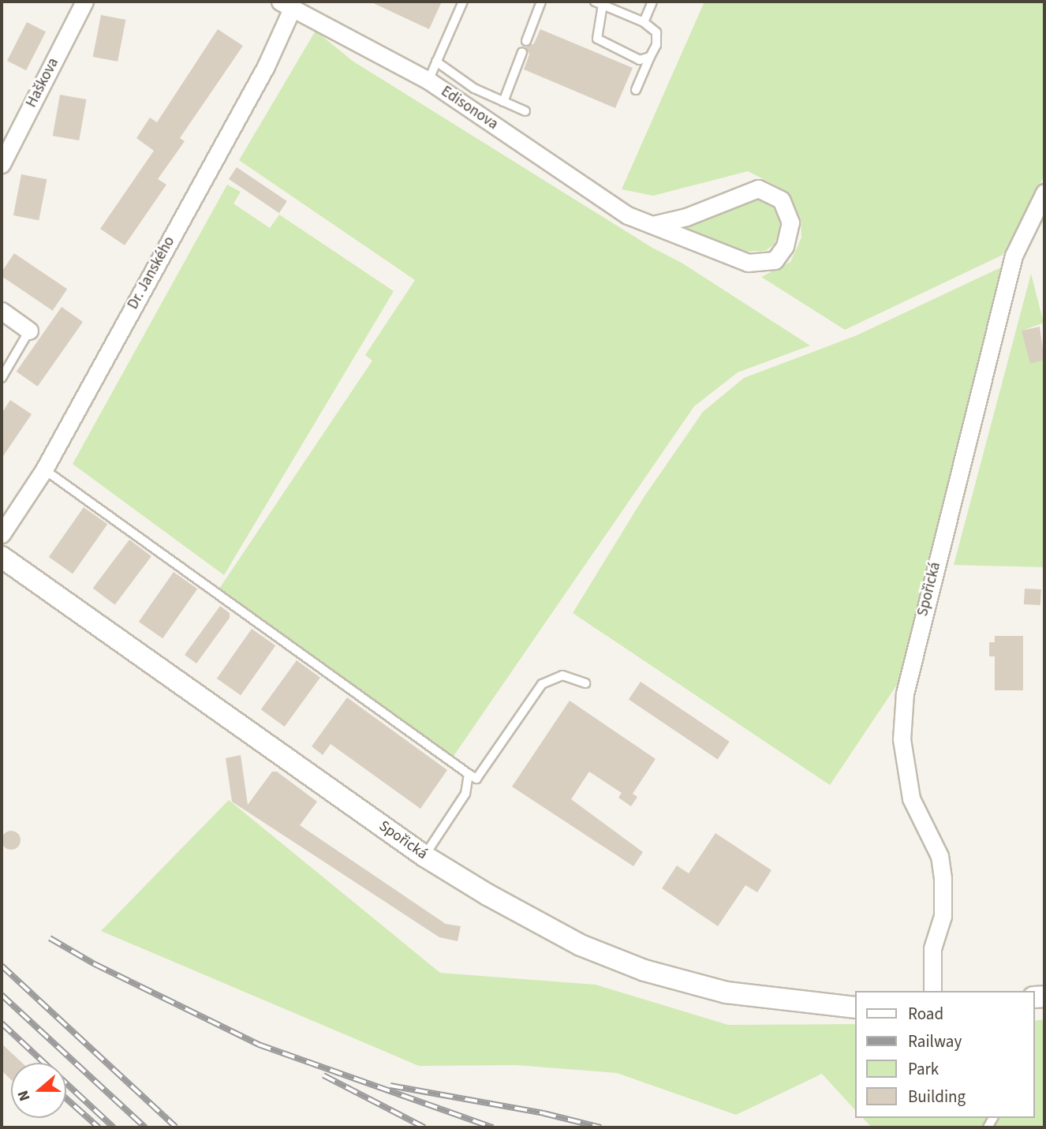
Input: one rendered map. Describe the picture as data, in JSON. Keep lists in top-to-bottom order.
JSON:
{
  "streets": {
    "street": [
      "Haškova",
      "Edisonova",
      "Dr. Janského",
      "Spořická"
    ]
  },
  "crossings": [
    ["Edisonova", "Dr. Janského"]
  ],
  "legend": [
    "Road",
    "Railway",
    "Park",
    "Building"
  ],
  "north": "left"
}
